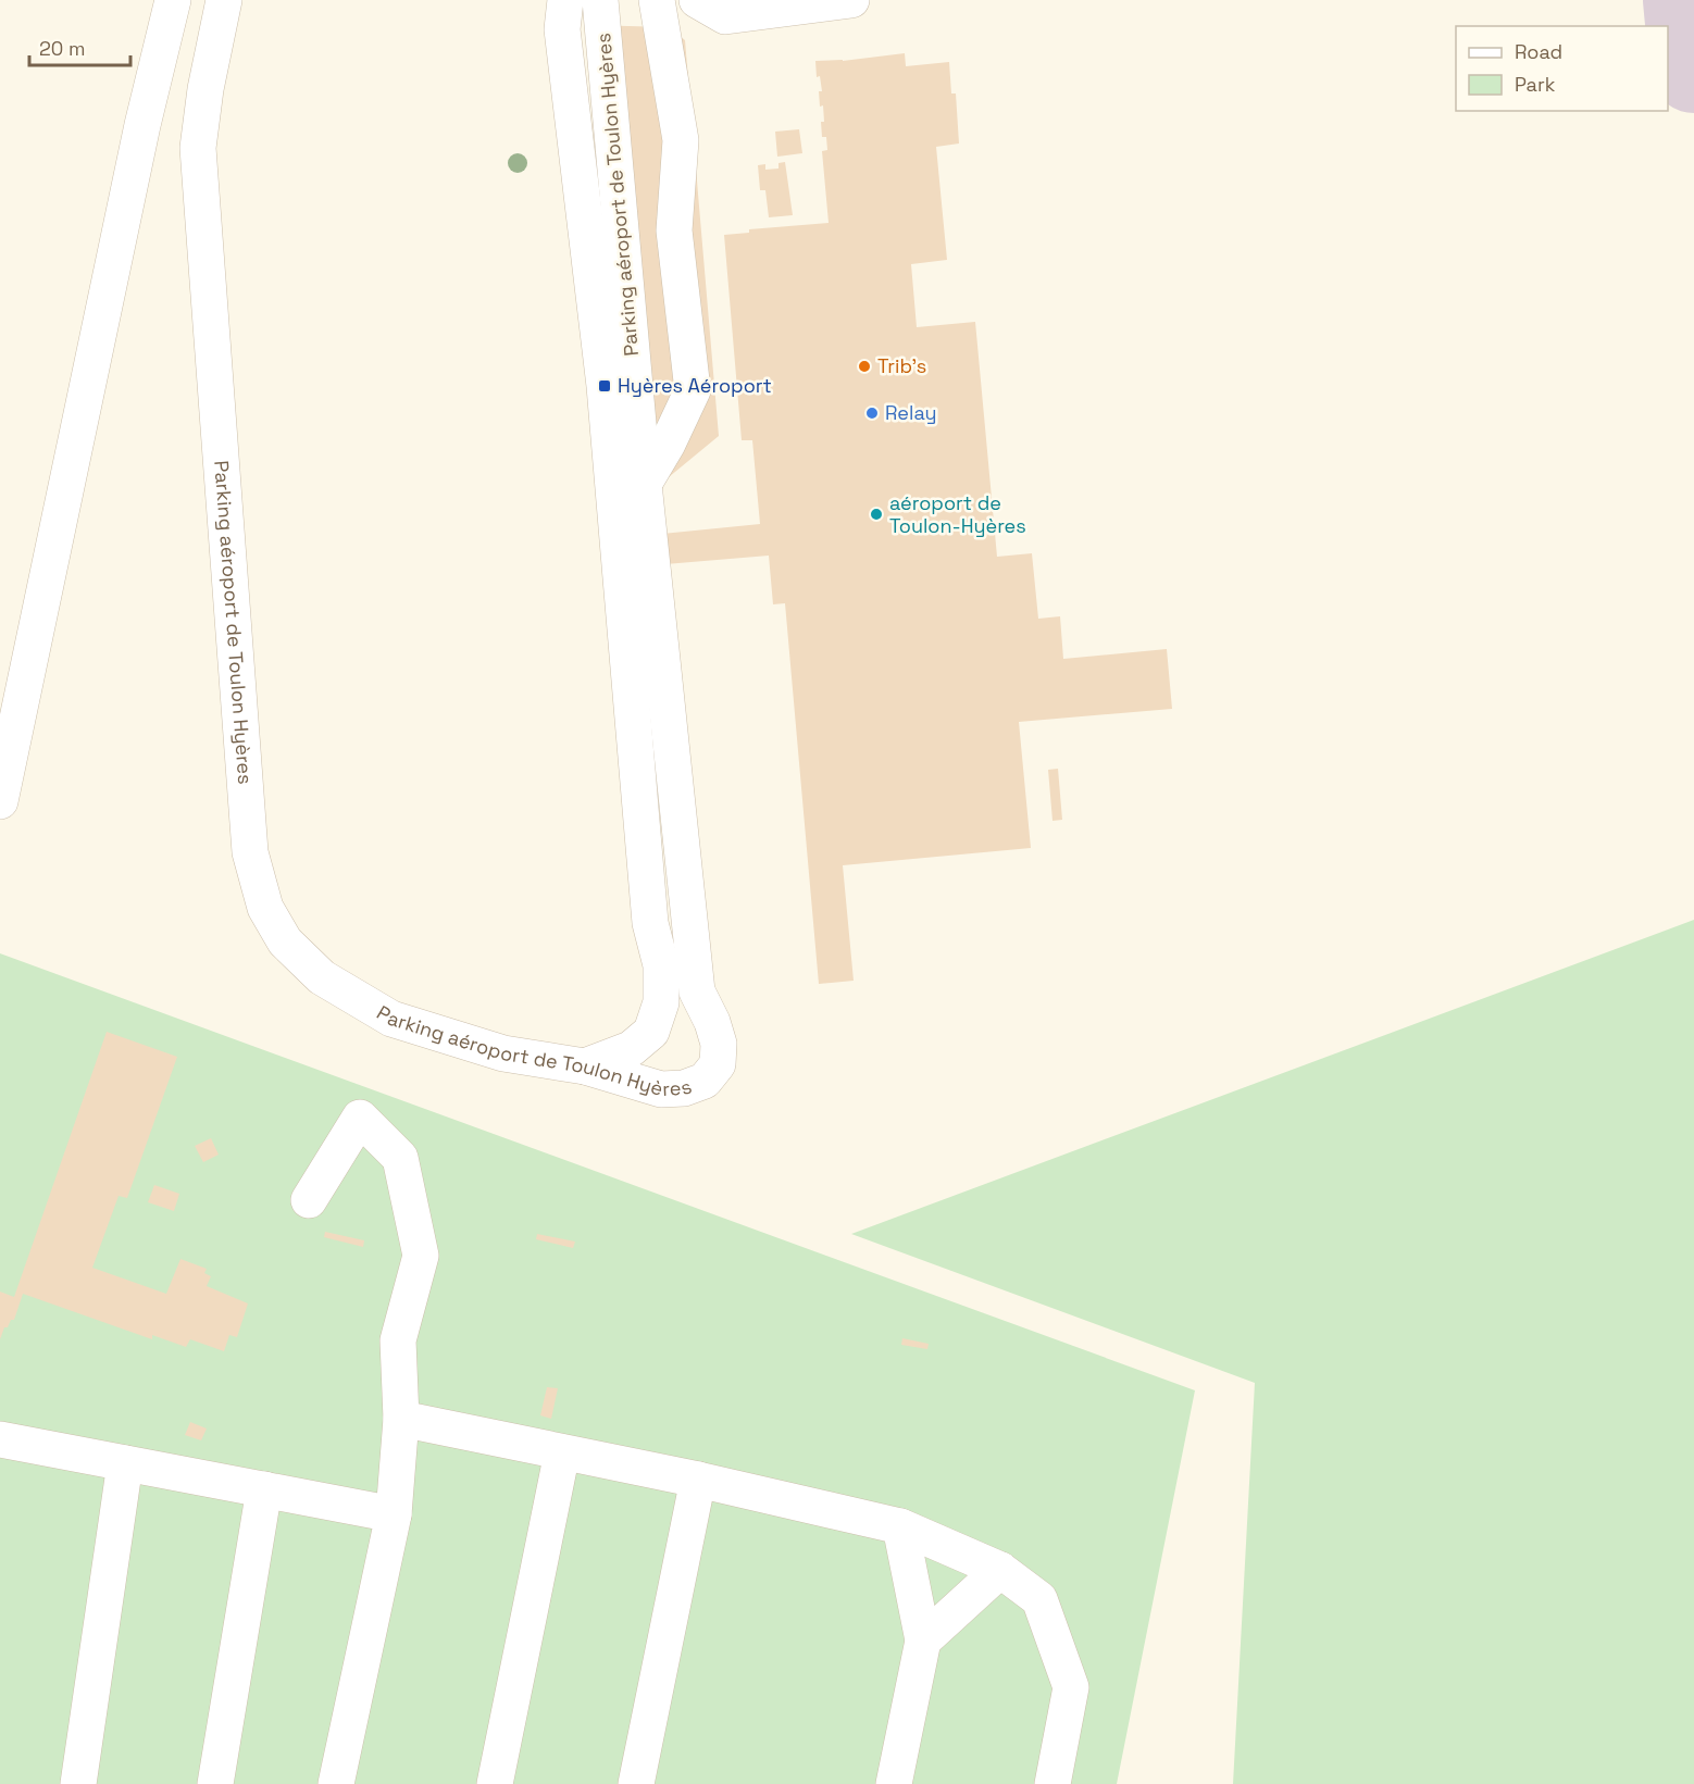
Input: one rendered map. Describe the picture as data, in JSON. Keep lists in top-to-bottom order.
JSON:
{
  "streets": {
    "lane": ["Parking aéroport de Toulon Hyères"]
  },
  "places": {
    "other": ["Trib's", "Relay", "aéroport de Toulon-Hyères"],
    "transit": ["Hyères Aéroport"]
  },
  "legend": ["Road", "Park"],
  "scale_bar": "20 m"
}
